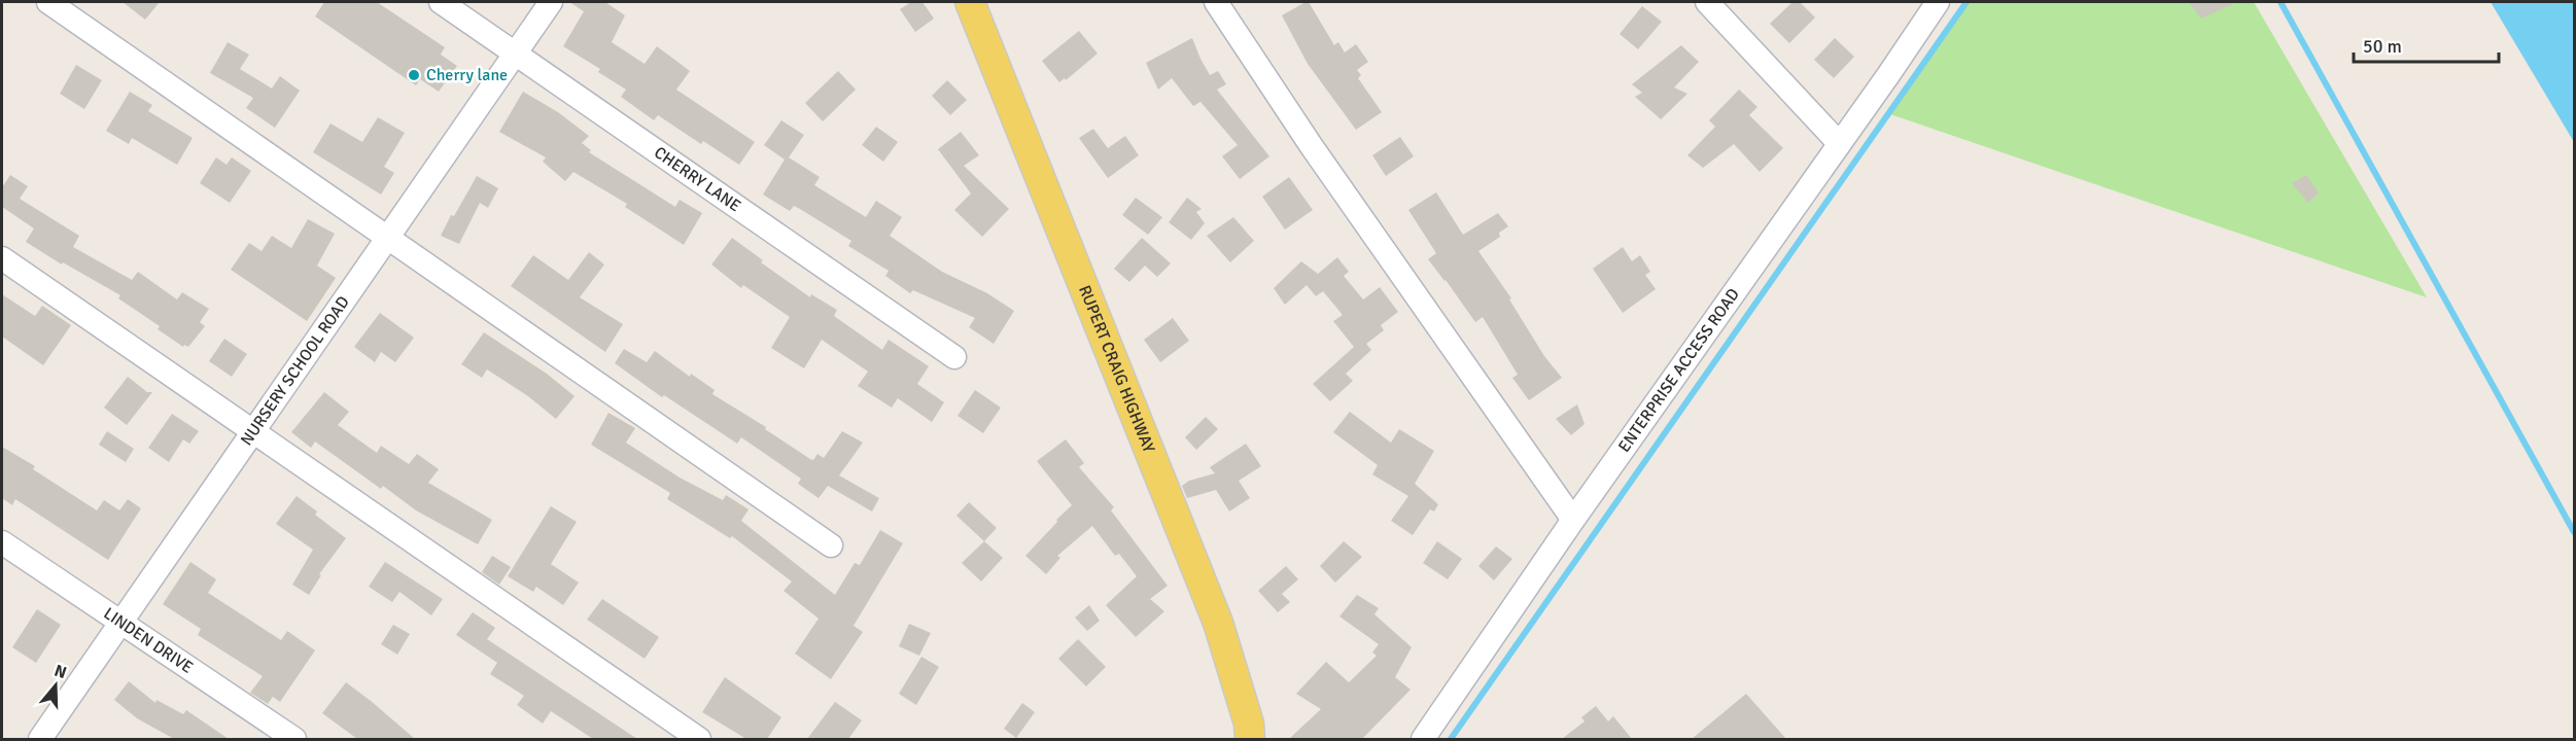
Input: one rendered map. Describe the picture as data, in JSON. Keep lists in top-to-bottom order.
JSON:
{
  "streets": {
    "main road": ["RUPERT CRAIG HIGHWAY"],
    "street": [
      "CHERRY LANE",
      "ENTERPRISE ACCESS ROAD",
      "NURSERY SCHOOL ROAD",
      "LINDEN DRIVE"
    ]
  },
  "crossings": [
    ["CHERRY LANE", "NURSERY SCHOOL ROAD"],
    ["NURSERY SCHOOL ROAD", "LINDEN DRIVE"]
  ],
  "places": ["Cherry lane"],
  "scale_bar": "50 m",
  "north": "top"
}
